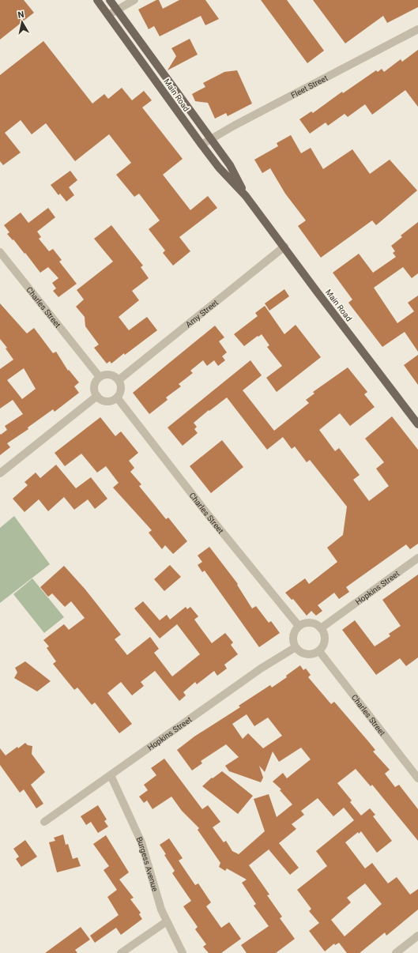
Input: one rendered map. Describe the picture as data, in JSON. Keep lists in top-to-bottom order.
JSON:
{
  "streets": {
    "main road": ["Main Road"],
    "street": [
      "Fleet Street",
      "Charles Street",
      "Amy Street",
      "Hopkins Street",
      "Burgess Avenue"
    ]
  },
  "crossings": [
    ["Fleet Street", "Main Road"],
    ["Main Road", "Amy Street"],
    ["Charles Street", "Amy Street"],
    ["Charles Street", "Hopkins Street"],
    ["Hopkins Street", "Burgess Avenue"]
  ],
  "north": "top"
}
